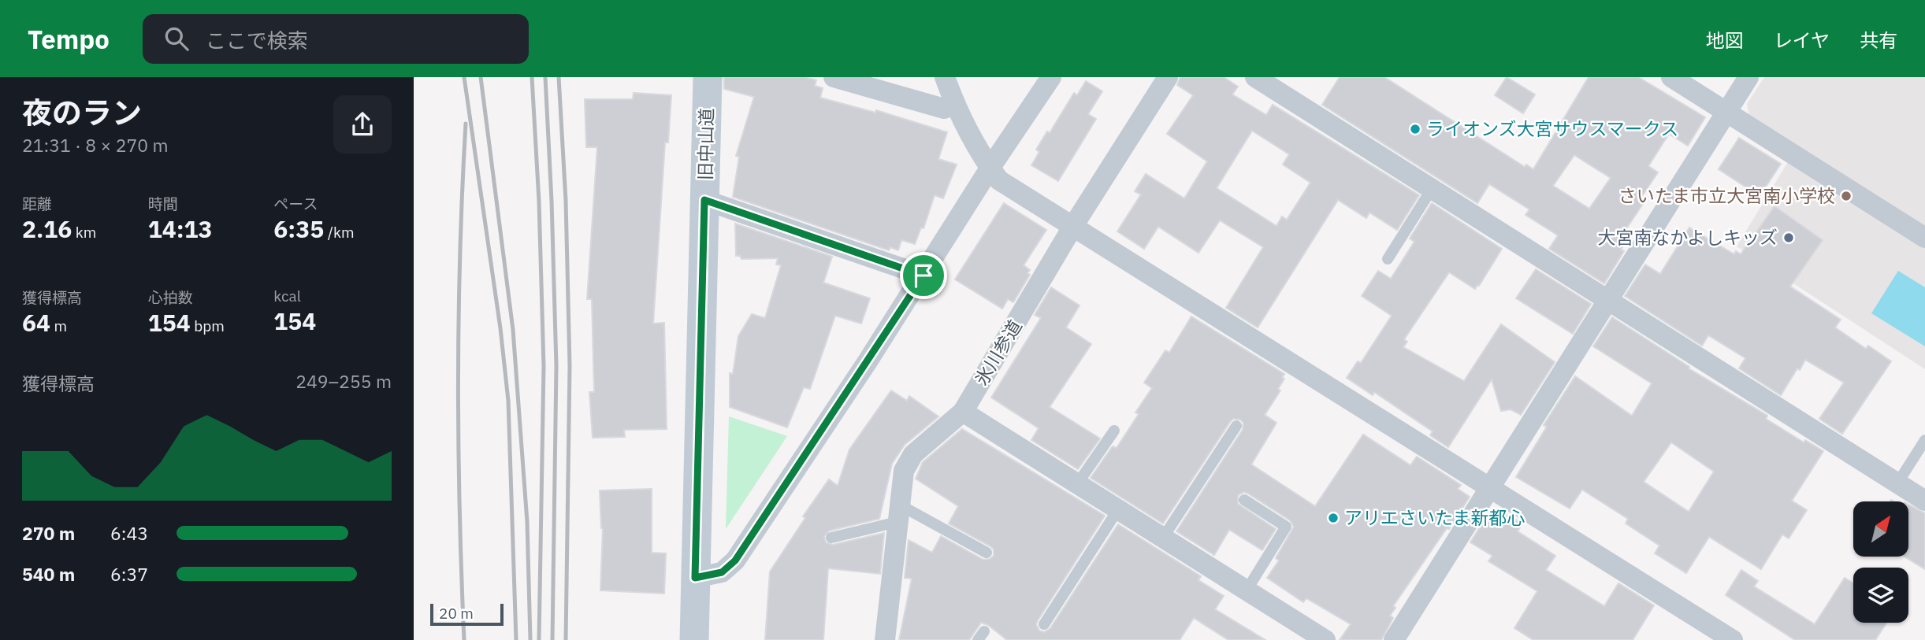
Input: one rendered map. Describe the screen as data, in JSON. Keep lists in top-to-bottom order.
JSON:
{
  "streets": {
    "main road": ["旧中山道"],
    "street": ["氷川参道"]
  },
  "places": [
    "ライオンズ大宮サウスマークス",
    "さいたま市立大宮南小学校",
    "大宮南なかよしキッズ",
    "アリエさいたま新都心"
  ],
  "scale_bar": "20 m",
  "north": "top right",
  "page": {
    "header": "Tempo",
    "search": "ここで検索",
    "nav": ["地図", "レイヤ", "共有"],
    "heading": ["夜のラン", "21:31 · 8 × 270 m"],
    "stats": [
      ["距離", "2.16 km"],
      ["時間", "14:13"],
      ["ペース", "6:35 /km"],
      ["獲得標高", "64 m"],
      ["心拍数", "154 bpm"],
      ["kcal", "154"]
    ],
    "chart": ["獲得標高", "249–255 m"],
    "list": [
      {
        "name": "270 m",
        "note": "6:43"
      },
      {
        "name": "540 m",
        "note": "6:37"
      }
    ],
    "scale": "20 m"
  }
}
